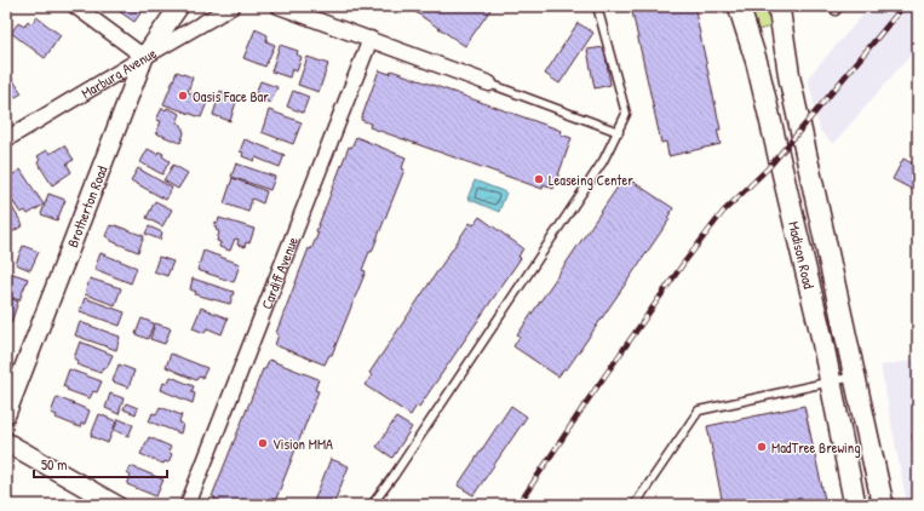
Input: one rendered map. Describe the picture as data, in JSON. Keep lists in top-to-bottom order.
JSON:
{
  "streets": {
    "main road": ["Madison Road"],
    "street": ["Marburg Avenue", "Brotherton Road", "Cardiff Avenue"]
  },
  "crossings": [
    ["Marburg Avenue", "Brotherton Road"]
  ],
  "places": [
    "Oasis Face Bar",
    "Leaseing Center",
    "Vision MMA",
    "MadTree Brewing"
  ],
  "scale_bar": "50 m"
}
